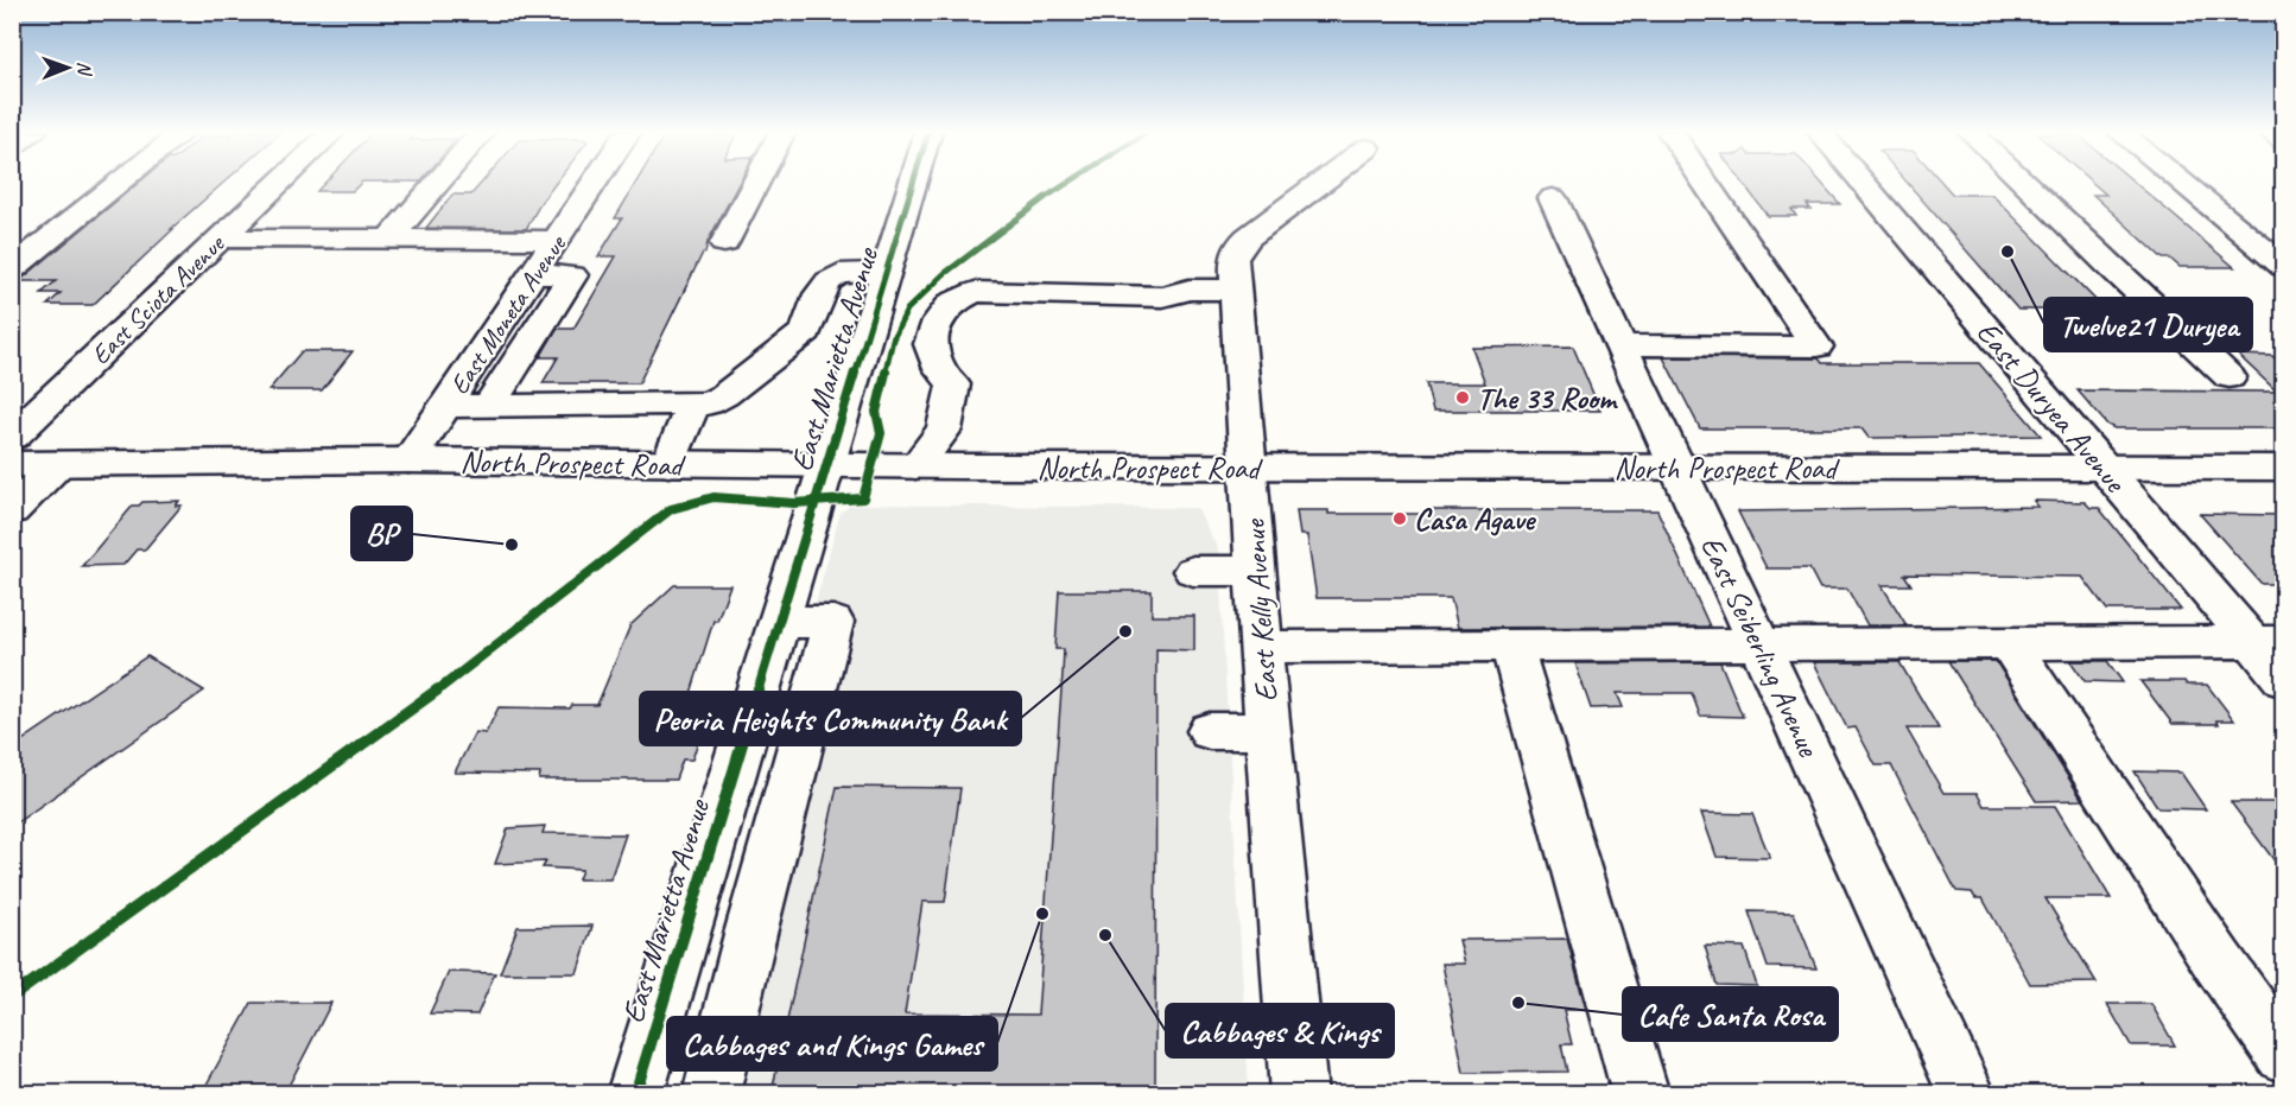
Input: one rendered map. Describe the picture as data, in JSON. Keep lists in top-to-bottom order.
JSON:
{
  "streets": {
    "street": [
      "East Sciota Avenue",
      "East Moneta Avenue",
      "East Marietta Avenue",
      "East Duryea Avenue",
      "North Prospect Road",
      "East Kelly Avenue",
      "East Seiberling Avenue"
    ]
  },
  "crossings": [
    ["East Moneta Avenue", "North Prospect Road"],
    ["East Marietta Avenue", "North Prospect Road"],
    ["East Duryea Avenue", "North Prospect Road"],
    ["North Prospect Road", "East Kelly Avenue"],
    ["North Prospect Road", "East Seiberling Avenue"]
  ],
  "places": [
    "Twelve21 Duryea",
    "The 33 Room",
    "Casa Agave",
    "BP",
    "Peoria Heights Community Bank",
    "Cabbages and Kings Games",
    "Cabbages & Kings",
    "Cafe Santa Rosa"
  ],
  "north": "right"
}
